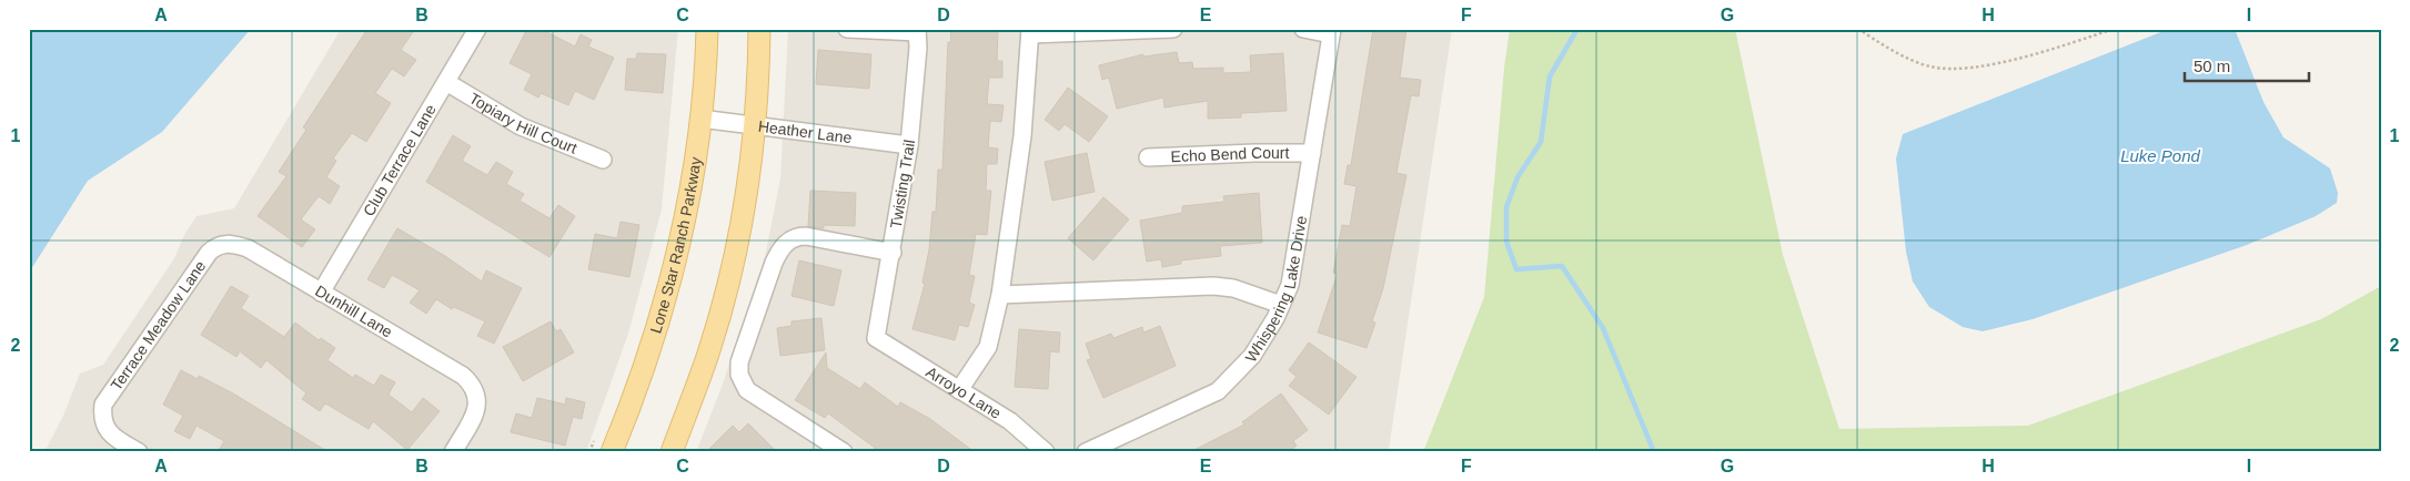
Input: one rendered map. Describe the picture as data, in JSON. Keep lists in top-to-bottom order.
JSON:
{
  "streets": {
    "main road": ["Lone Star Ranch Parkway"],
    "street": [
      "Topiary Hill Court",
      "Heather Lane",
      "Echo Bend Court",
      "Club Terrace Lane",
      "Twisting Trail",
      "Whispering Lake Drive",
      "Dunhill Lane",
      "Terrace Meadow Lane",
      "Arroyo Lane"
    ]
  },
  "crossings": [
    ["Topiary Hill Court", "Club Terrace Lane"],
    ["Heather Lane", "Twisting Trail"],
    ["Heather Lane", "Lone Star Ranch Parkway"],
    ["Echo Bend Court", "Whispering Lake Drive"],
    ["Club Terrace Lane", "Dunhill Lane"],
    ["Twisting Trail", "Arroyo Lane"],
    ["Dunhill Lane", "Terrace Meadow Lane"]
  ],
  "water": ["Luke Pond"],
  "scale_bar": "50 m",
  "grid": {
    "columns": [
      "A",
      "B",
      "C",
      "D",
      "E",
      "F",
      "G",
      "H",
      "I"
    ],
    "rows": ["1", "2"]
  }
}
